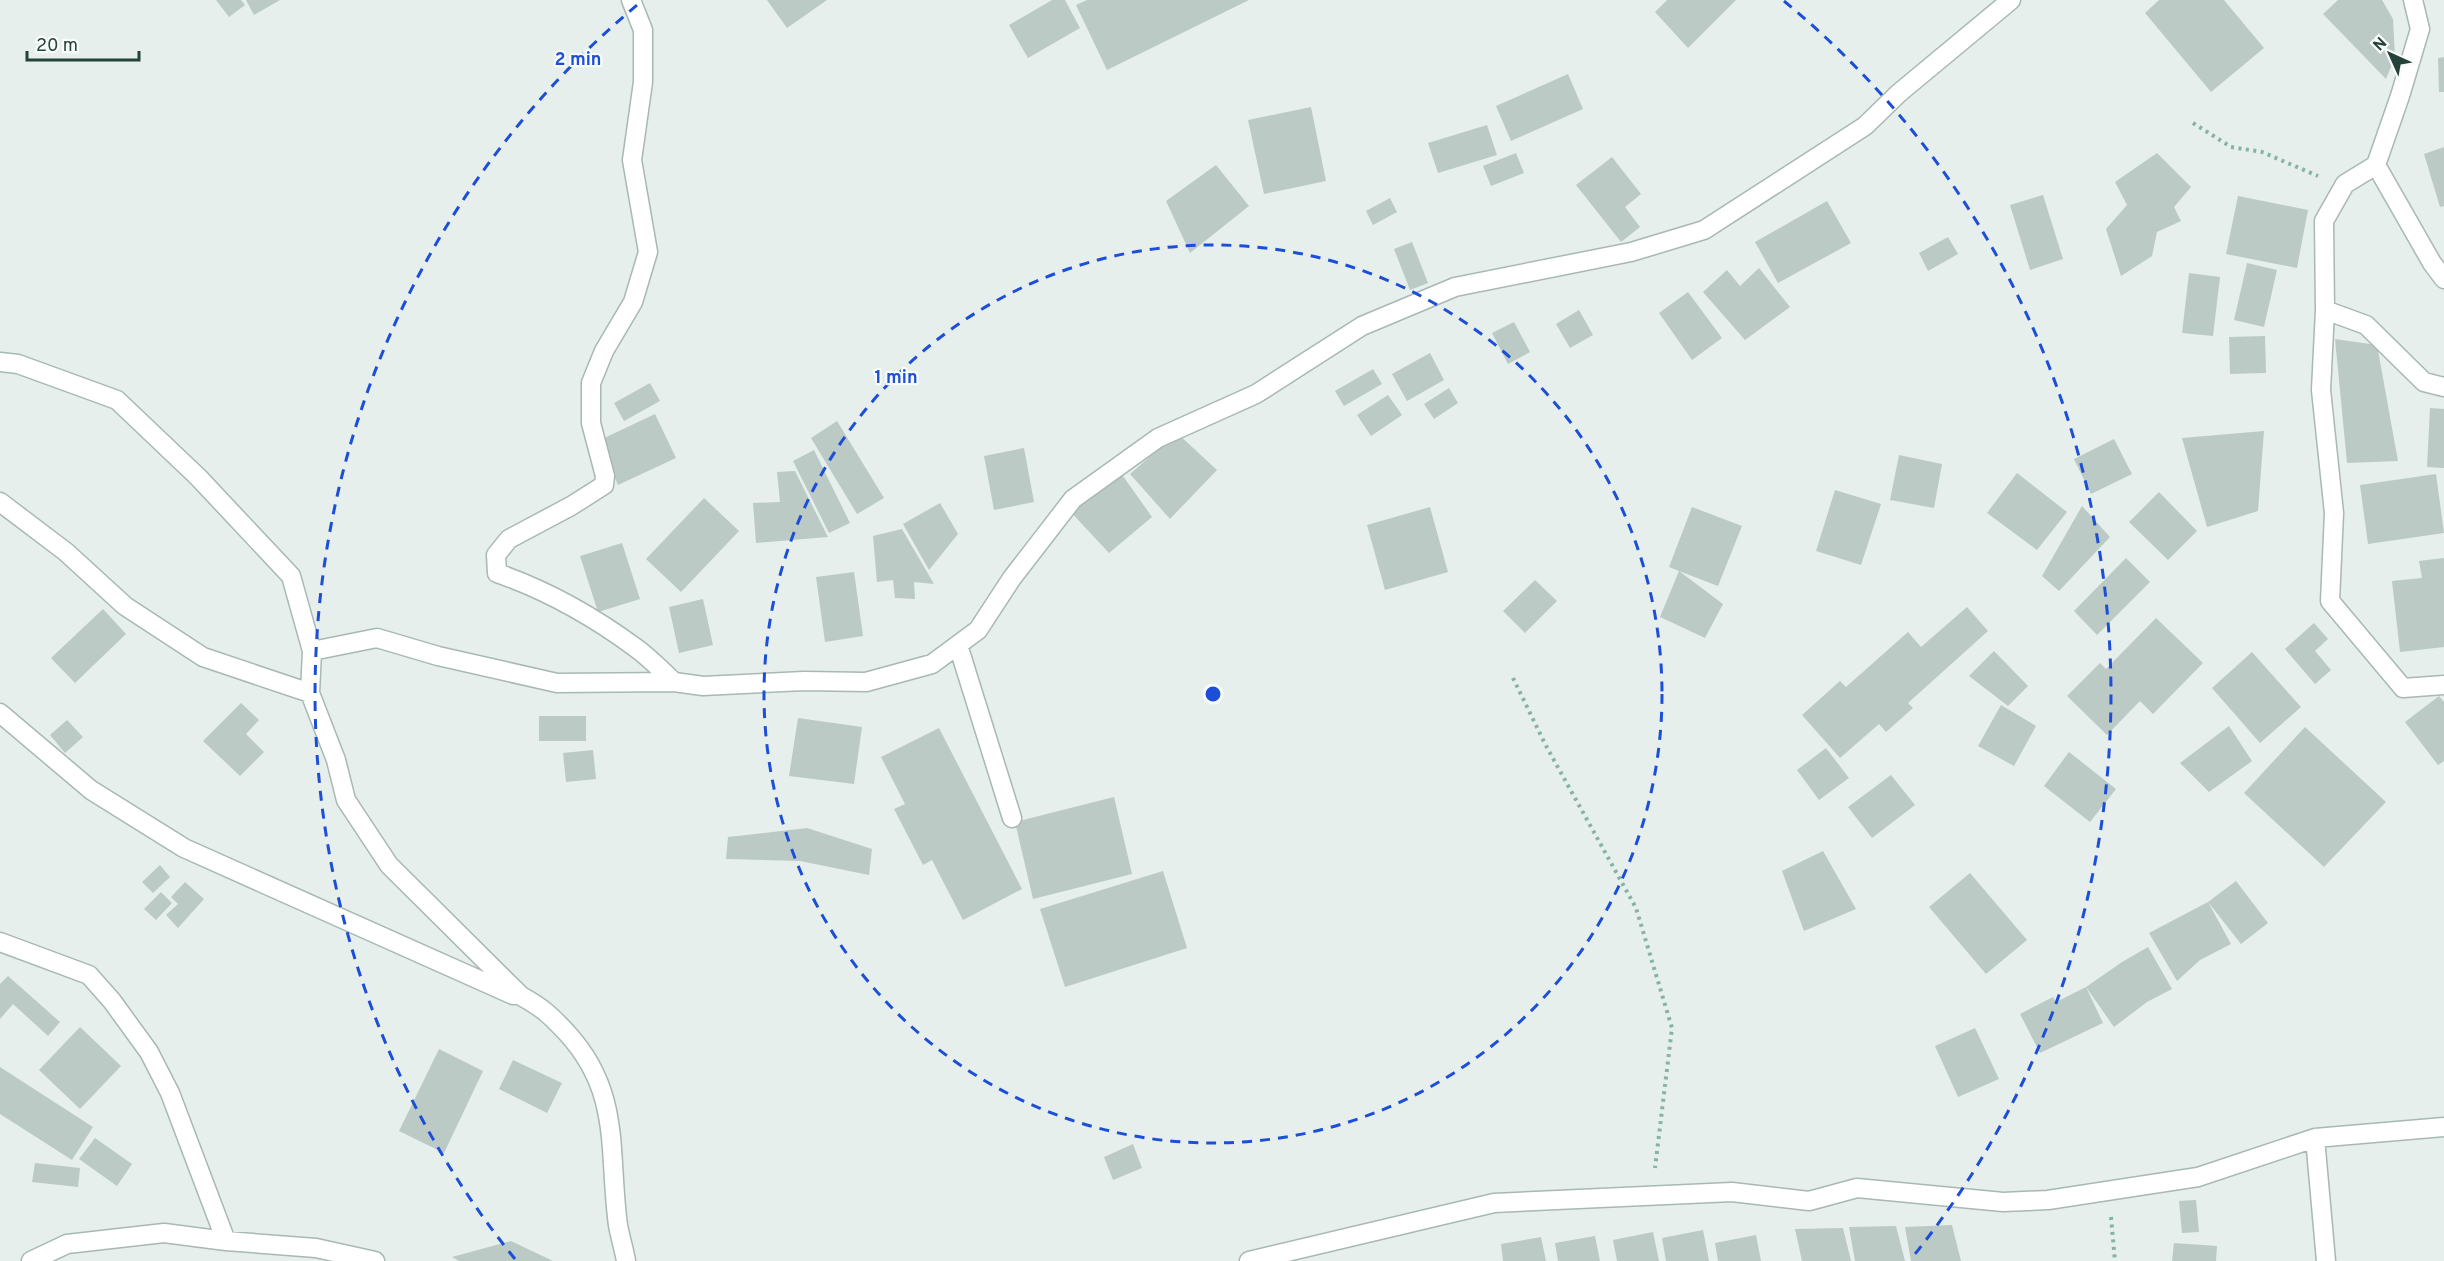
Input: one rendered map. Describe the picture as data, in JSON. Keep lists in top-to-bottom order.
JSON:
{
  "scale_bar": "20 m",
  "north": "top left",
  "rings": ["2 min", "1 min"]
}
